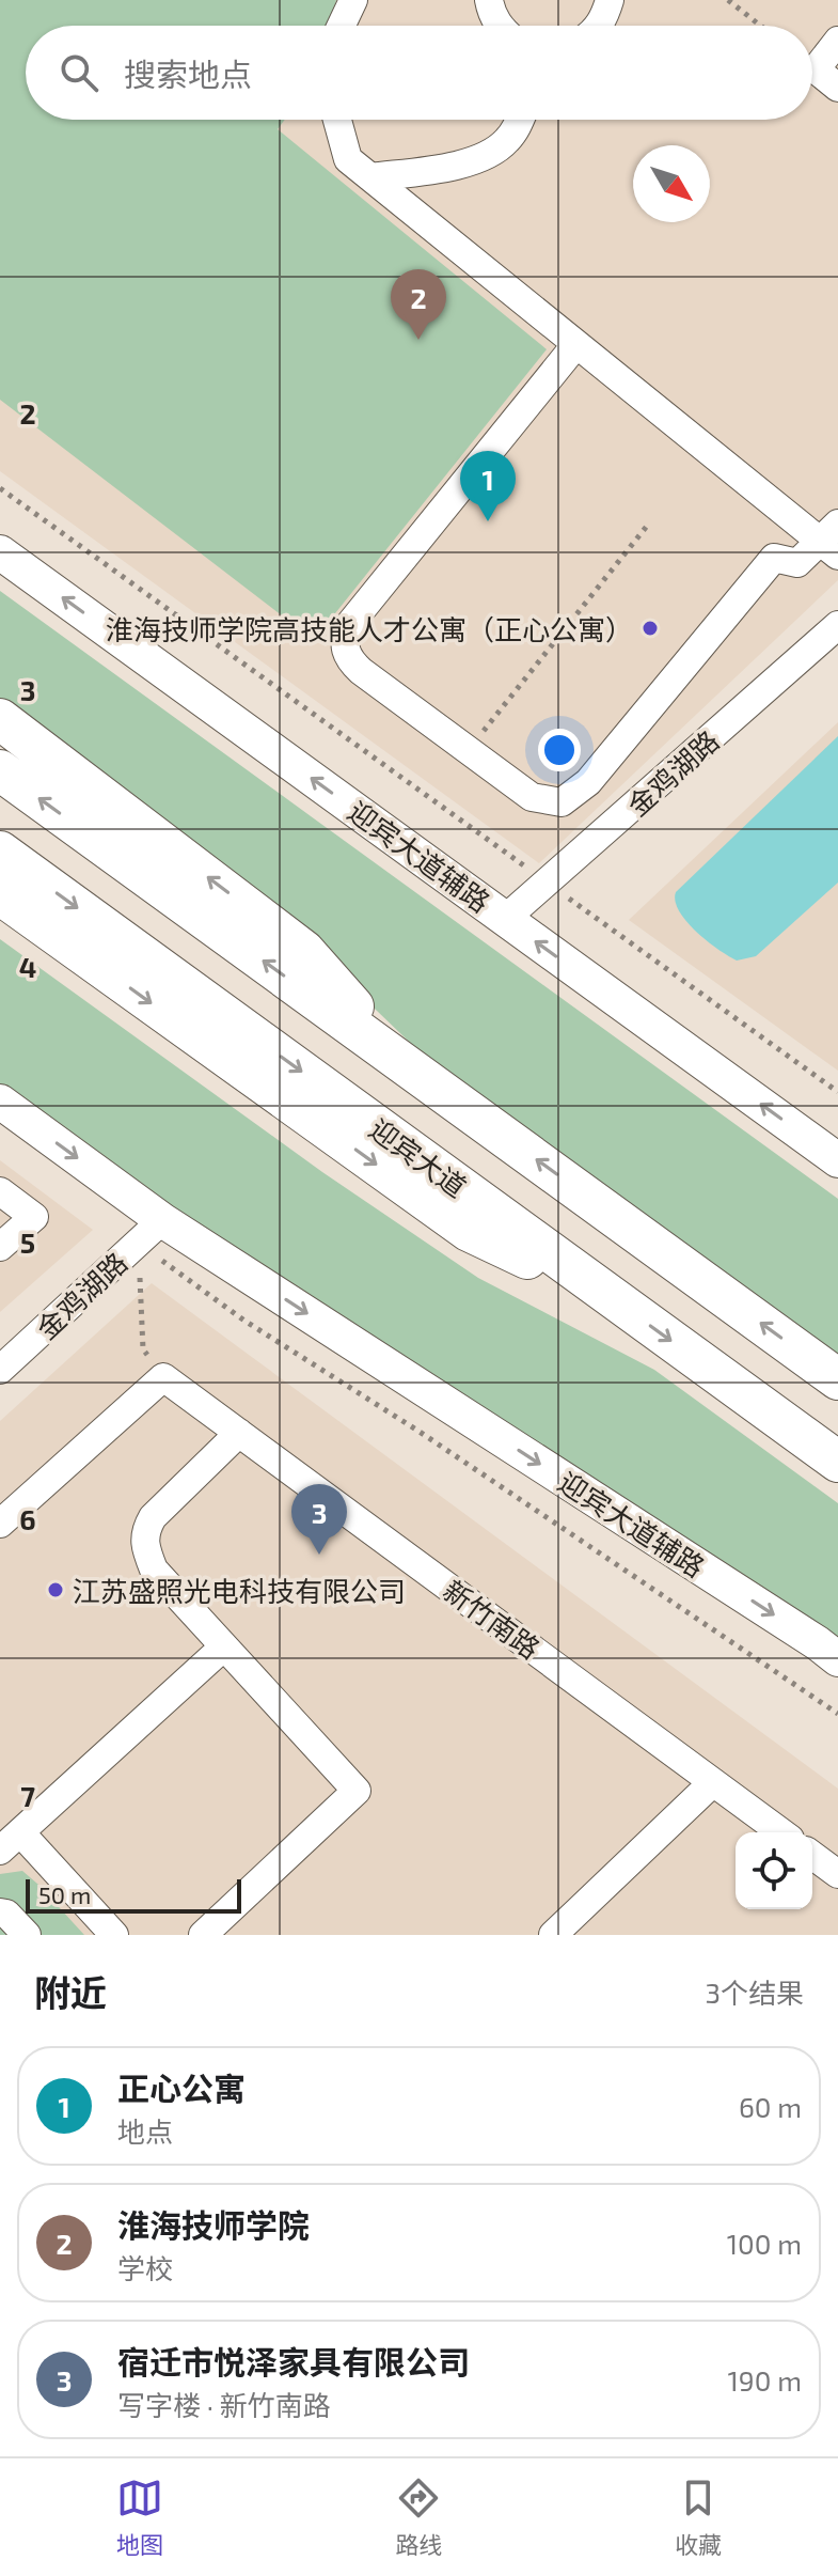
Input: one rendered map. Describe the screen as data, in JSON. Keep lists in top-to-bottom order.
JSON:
{
  "streets": {
    "highway": ["迎宾大道"],
    "main road": ["迎宾大道辅路"],
    "street": ["金鸡湖路", "新竹南路"]
  },
  "crossings": [
    ["金鸡湖路", "迎宾大道辅路"]
  ],
  "places": ["淮海技师学院高技能人才公寓（正心公寓）", "江苏盛照光电科技有限公司"],
  "scale_bar": "50 m",
  "north": "bottom right",
  "page": {
    "search": "搜索地点",
    "pins": ["2", "1", "3"],
    "scale": "50 m",
    "heading": ["附近", "3个结果"],
    "list": [
      {
        "mark": "1",
        "name": "正心公寓",
        "note": "地点",
        "value": "60 m"
      },
      {
        "mark": "2",
        "name": "淮海技师学院",
        "note": "学校",
        "value": "100 m"
      },
      {
        "mark": "3",
        "name": "宿迁市悦泽家具有限公司",
        "note": "写字楼 · 新竹南路",
        "value": "190 m"
      }
    ],
    "nav": ["地图", "路线", "收藏"]
  },
  "grid": {
    "rows": [
      "2",
      "3",
      "4",
      "5",
      "6",
      "7"
    ]
  }
}
